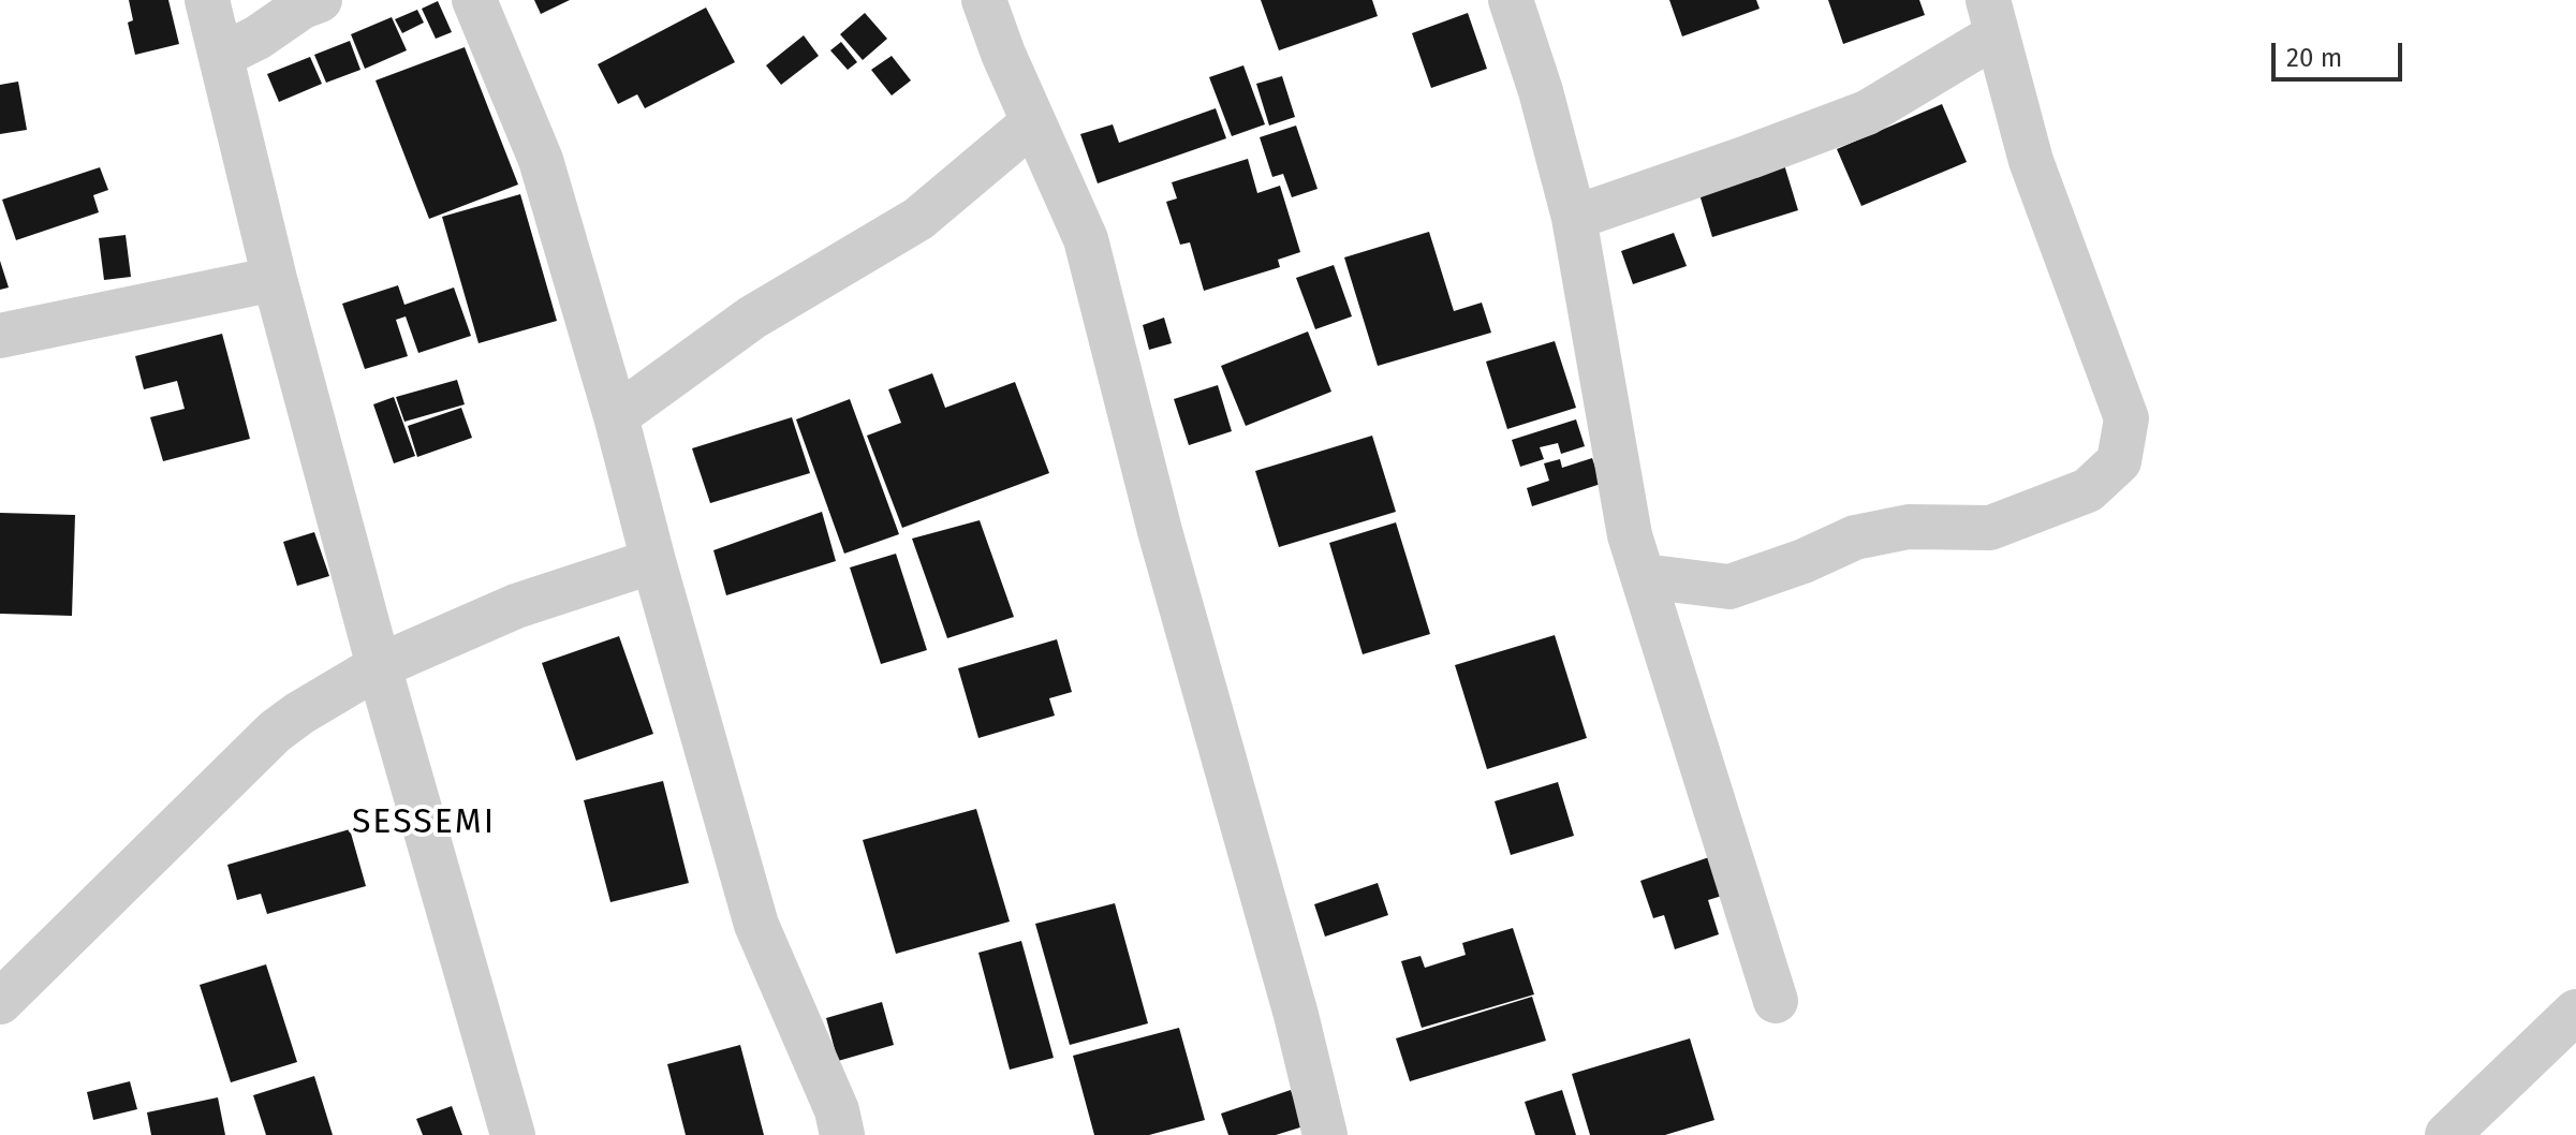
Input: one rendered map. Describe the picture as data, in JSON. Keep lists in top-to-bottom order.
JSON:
{
  "districts": ["SESSEMI"],
  "scale_bar": "20 m"
}
